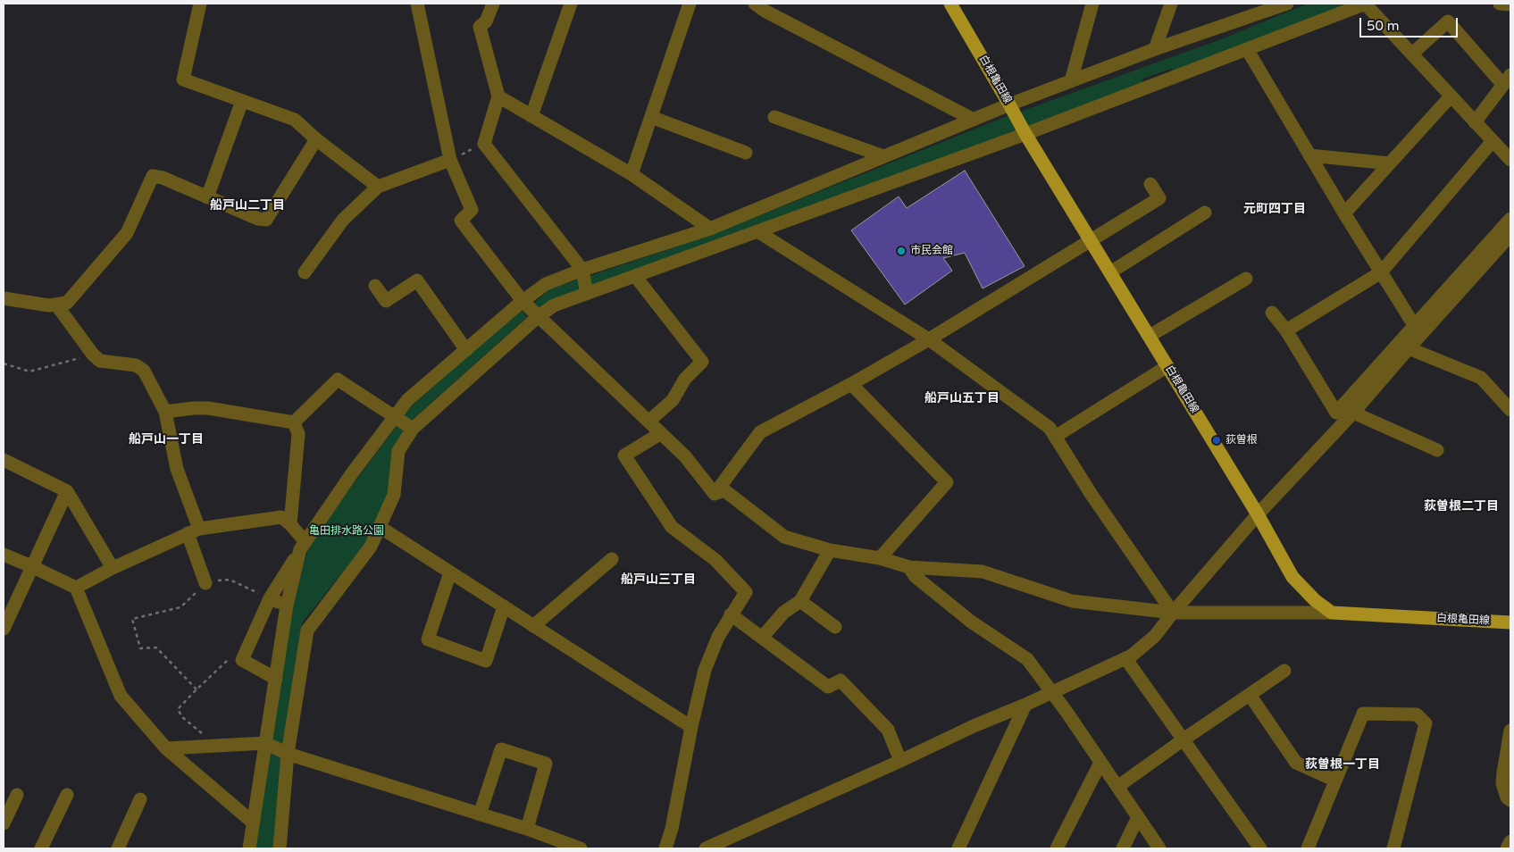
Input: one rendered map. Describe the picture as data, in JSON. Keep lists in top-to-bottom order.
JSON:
{
  "streets": {
    "main road": ["白根亀田線"]
  },
  "districts": [
    "船戸山二丁目",
    "元町四丁目",
    "船戸山五丁目",
    "船戸山一丁目",
    "荻曽根二丁目",
    "船戸山三丁目",
    "荻曽根一丁目"
  ],
  "parks": ["亀田排水路公園"],
  "places": ["市民会館", "荻曽根"],
  "scale_bar": "50 m"
}
